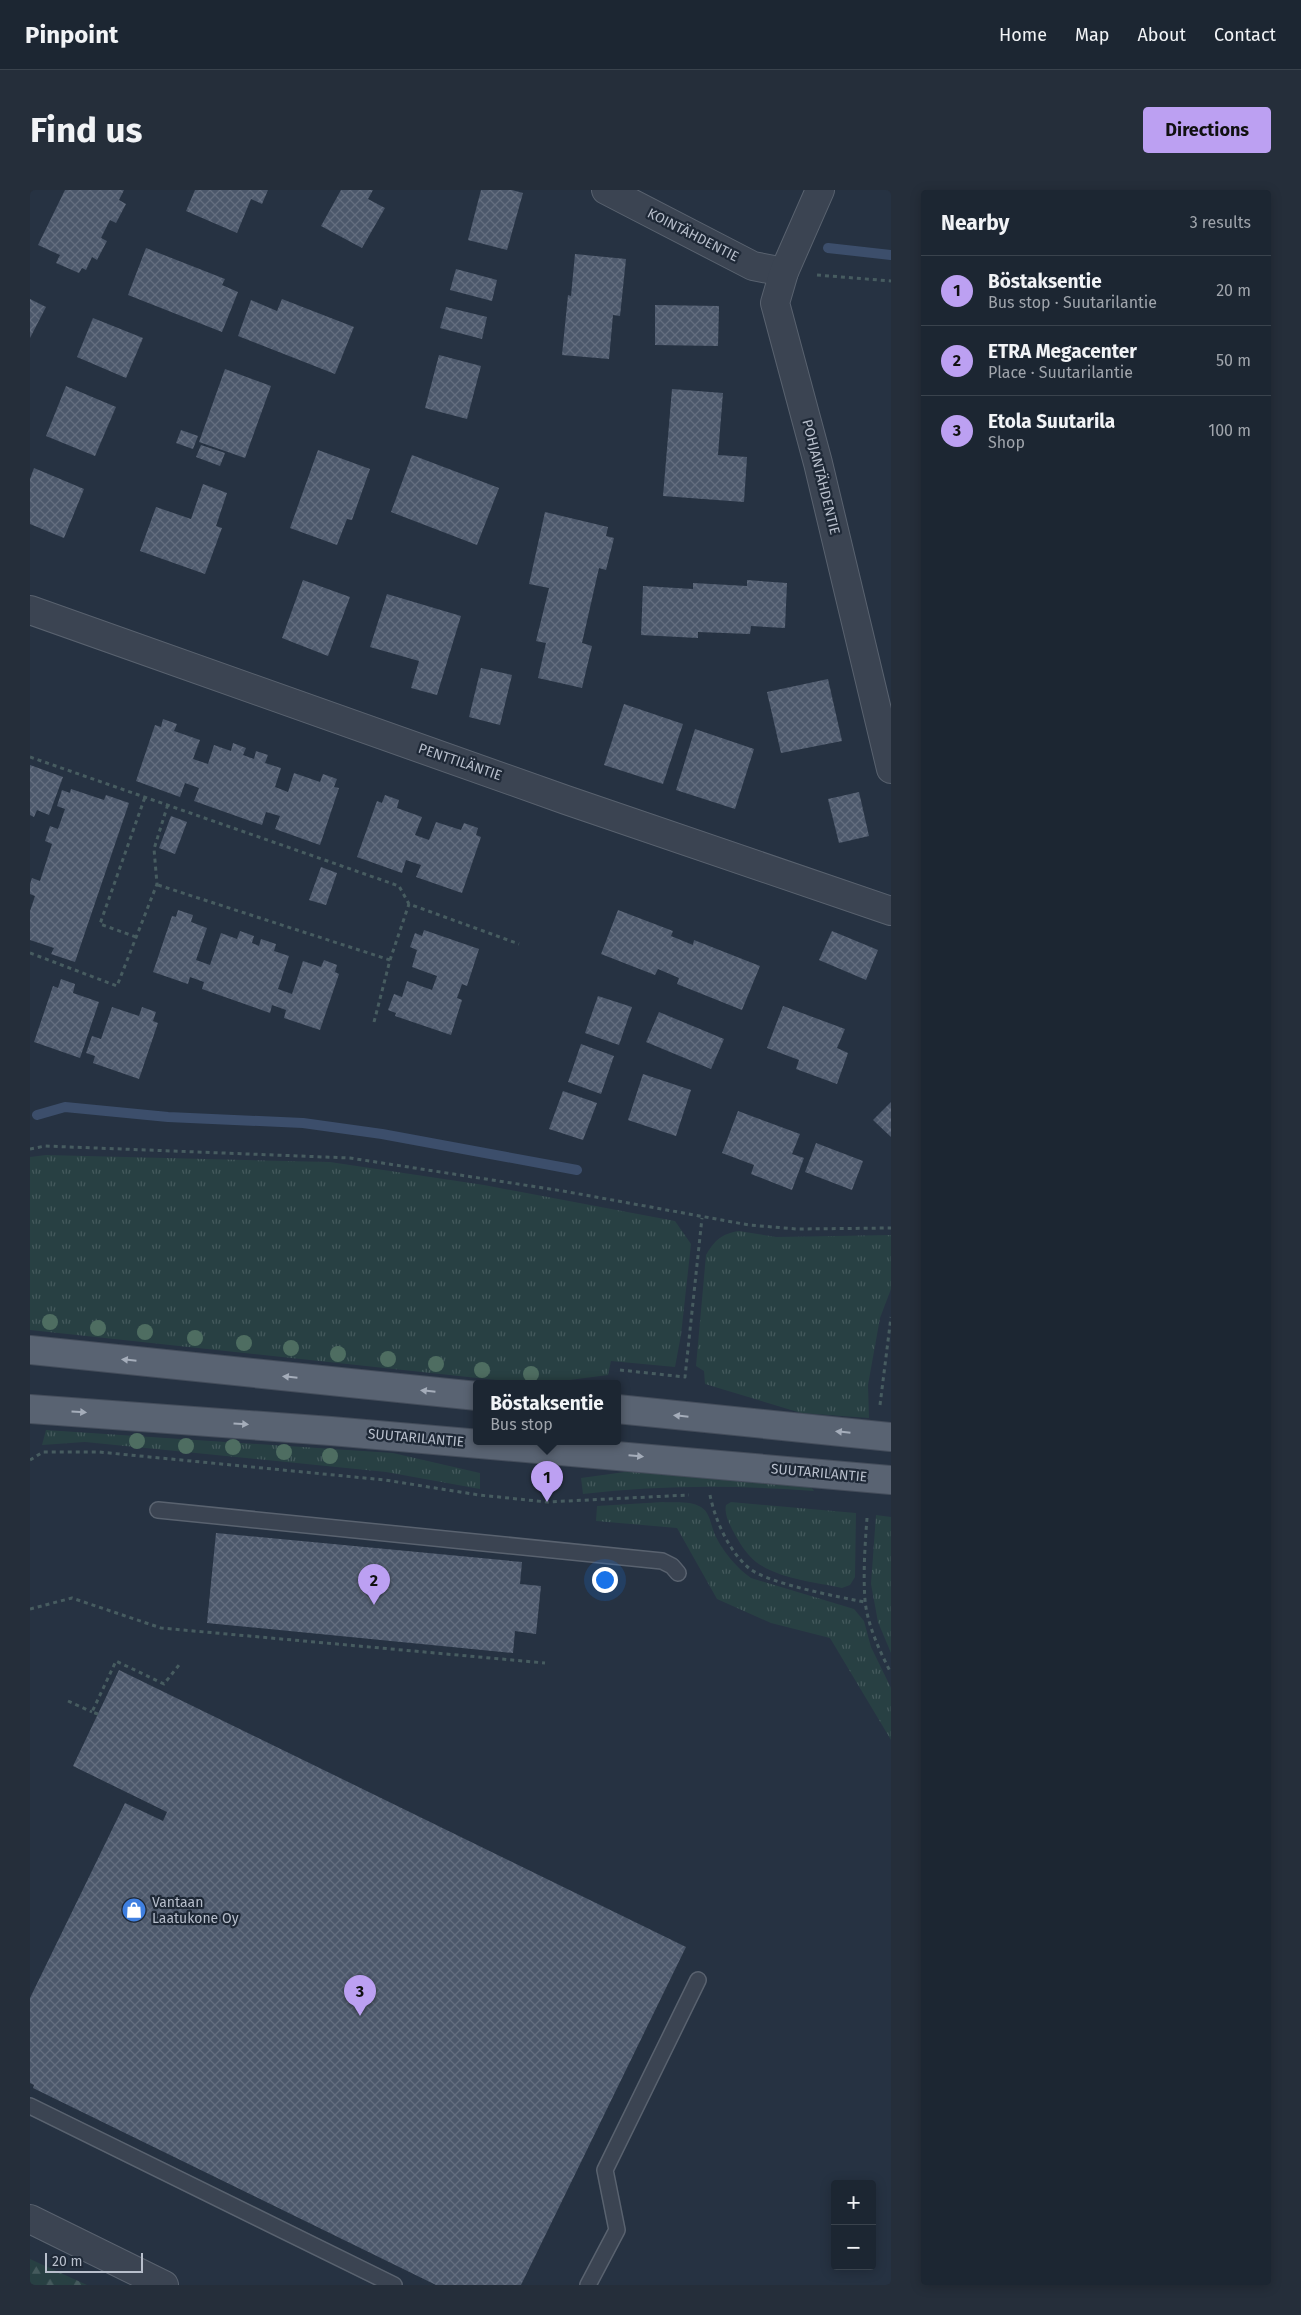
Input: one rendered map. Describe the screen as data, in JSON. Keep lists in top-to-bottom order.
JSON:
{
  "streets": {
    "main road": ["SUUTARILANTIE"],
    "street": ["KOINTÄHDENTIE", "POHJANTÄHDENTIE", "PENTTILÄNTIE"]
  },
  "crossings": [
    ["KOINTÄHDENTIE", "POHJANTÄHDENTIE"]
  ],
  "places": {
    "shop": ["Vantaan Laatukone Oy"]
  },
  "scale_bar": "20 m",
  "page": {
    "header": "Pinpoint",
    "nav": [
      "Home",
      "Map",
      "About",
      "Contact"
    ],
    "buttons": "Directions",
    "title": "Find us",
    "heading": ["Nearby", "3 results"],
    "list": [
      {
        "mark": "1",
        "name": "Böstaksentie",
        "note": "Bus stop · Suutarilantie",
        "value": "20 m"
      },
      {
        "mark": "2",
        "name": "ETRA Megacenter",
        "note": "Place · Suutarilantie",
        "value": "50 m"
      },
      {
        "mark": "3",
        "name": "Etola Suutarila",
        "note": "Shop",
        "value": "100 m"
      }
    ],
    "popup": ["Böstaksentie", "Bus stop"],
    "pins": ["1", "2", "3"],
    "map_buttons": ["+", "−"],
    "scale": "20 m"
  }
}
